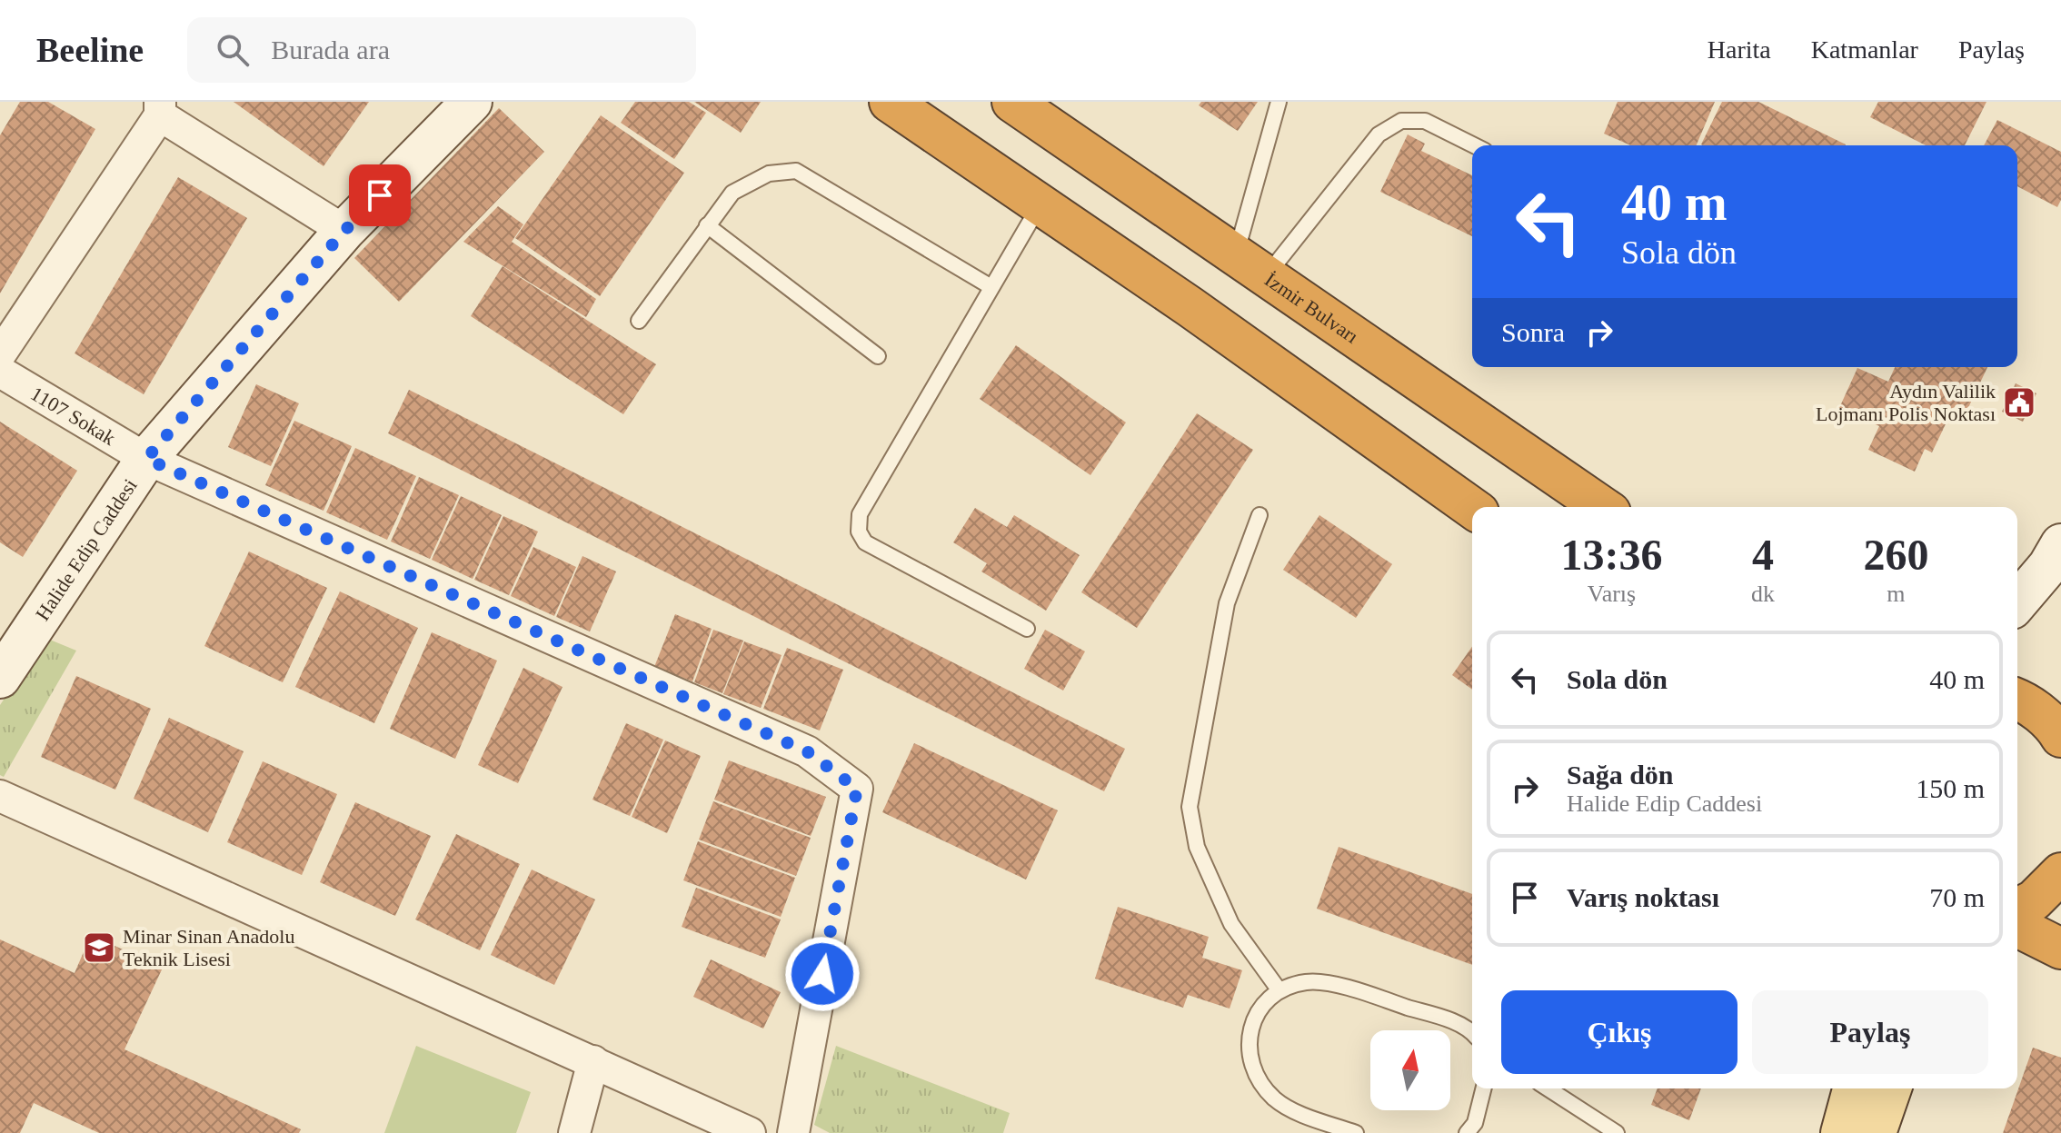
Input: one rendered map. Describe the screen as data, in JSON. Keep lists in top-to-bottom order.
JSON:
{
  "streets": {
    "highway": ["İzmir Bulvarı"],
    "street": ["1107 Sokak", "Halide Edip Caddesi"]
  },
  "crossings": [
    ["1107 Sokak", "Halide Edip Caddesi"]
  ],
  "places": {
    "public building": ["Aydın Valilik Lojmanı Polis Noktası"],
    "school or university": ["Minar Sinan Anadolu Teknik Lisesi"]
  },
  "north": "top",
  "page": {
    "header": "Beeline",
    "search": "Burada ara",
    "nav": ["Harita", "Katmanlar", "Paylaş"],
    "turn": ["40 m", "Sola dön"],
    "then": "Sonra",
    "eta": [
      "13:36",
      "Varış",
      "4",
      "dk",
      "260",
      "m"
    ],
    "list": [
      {
        "name": "Sola dön",
        "value": "40 m"
      },
      {
        "name": "Sağa dön",
        "note": "Halide Edip Caddesi",
        "value": "150 m"
      },
      {
        "name": "Varış noktası",
        "value": "70 m"
      }
    ],
    "buttons": ["Çıkış", "Paylaş"]
  }
}
